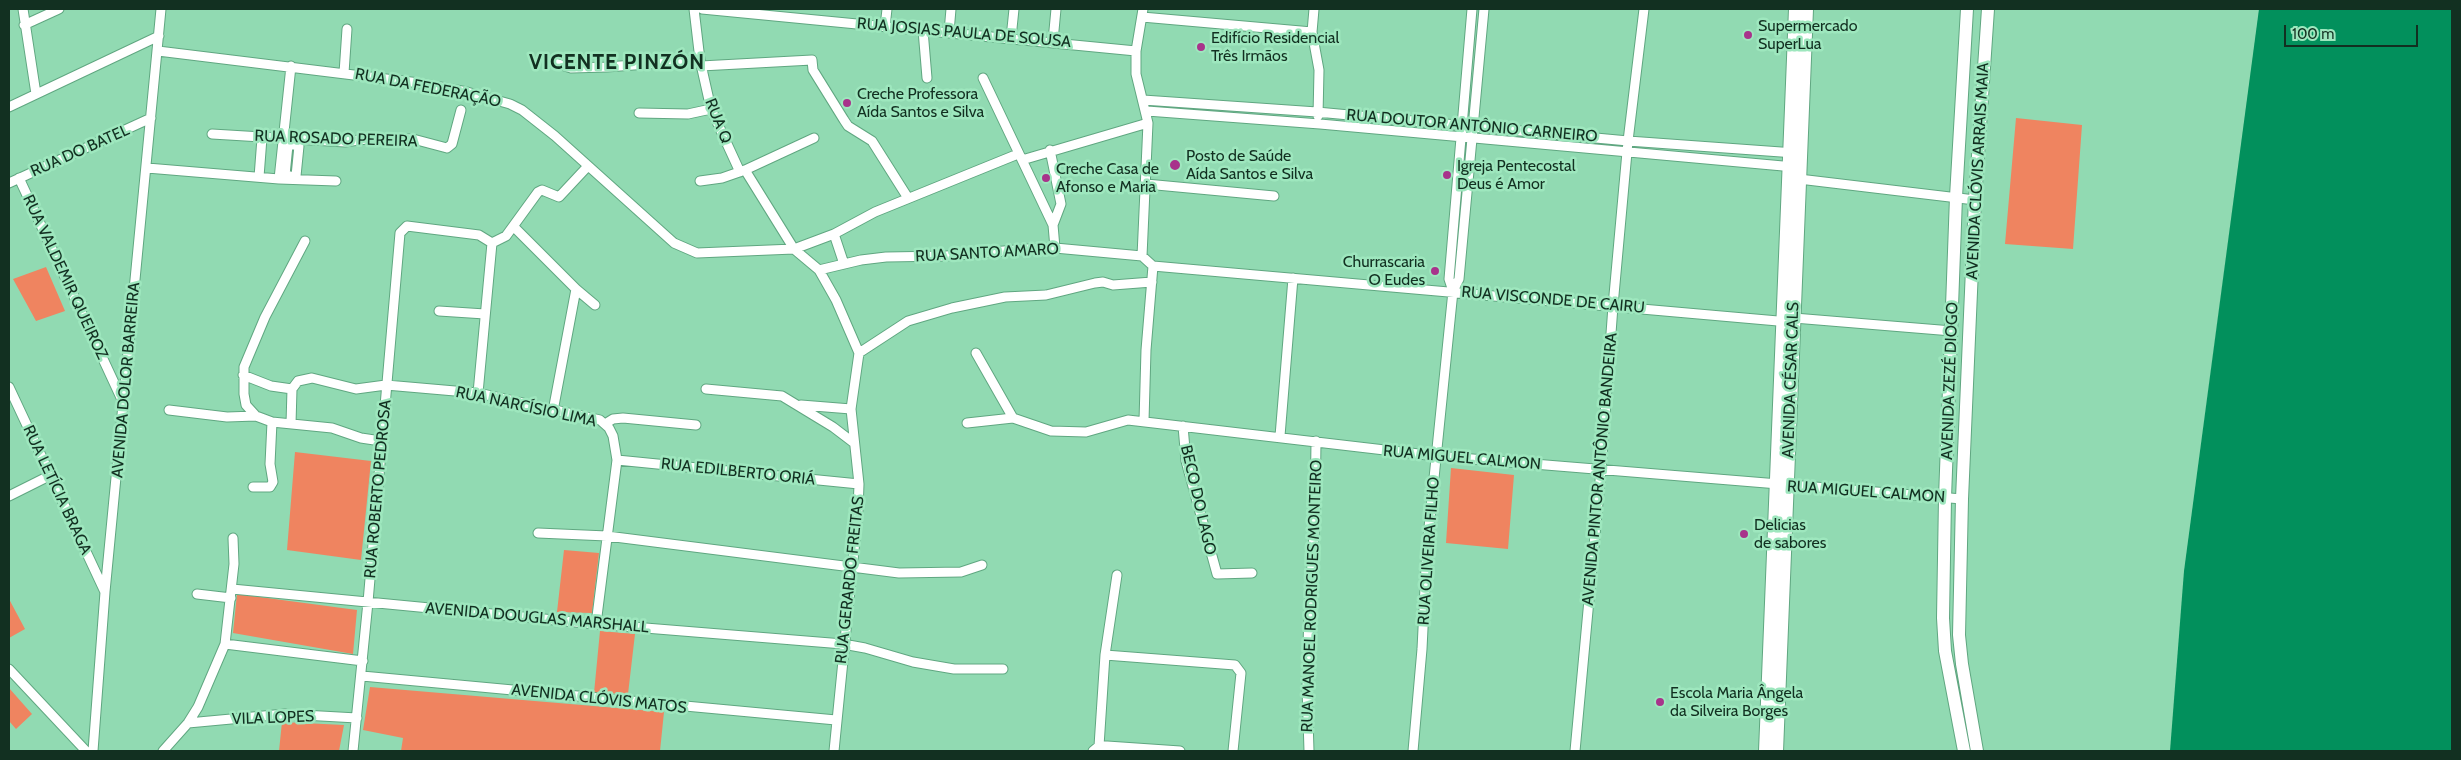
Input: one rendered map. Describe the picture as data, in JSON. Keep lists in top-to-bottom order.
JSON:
{
  "streets": {
    "main road": ["AVENIDA CLÓVIS ARRAIS MAIA", "AVENIDA CÉSAR CALS", "AVENIDA ZEZÉ DIOGO"],
    "street": [
      "RUA JOSIAS PAULA DE SOUSA",
      "RUA DA FEDERAÇÃO",
      "RUA Q",
      "RUA DOUTOR ANTÔNIO CARNEIRO",
      "RUA ROSADO PEREIRA",
      "RUA DO BATEL",
      "RUA SANTO AMARO",
      "RUA VALDEMIR QUEIROZ",
      "RUA VISCONDE DE CAIRU",
      "AVENIDA DOLOR BARREIRA",
      "RUA NARCÍSIO LIMA",
      "RUA MIGUEL CALMON",
      "AVENIDA PINTOR ANTÔNIO BANDEIRA",
      "RUA EDILBERTO ORIÁ",
      "RUA ROBERTO PEDROSA",
      "RUA LETÍCIA BRAGA",
      "BECO DO LAGO",
      "RUA OLIVEIRA FILHO",
      "RUA GERARDO FREITAS",
      "RUA MANOEL RODRIGUES MONTEIRO",
      "AVENIDA DOUGLAS MARSHALL",
      "AVENIDA CLÓVIS MATOS",
      "VILA LOPES"
    ]
  },
  "crossings": [
    ["RUA DA FEDERAÇÃO", "RUA Q"],
    ["RUA DA FEDERAÇÃO", "AVENIDA DOLOR BARREIRA"],
    ["RUA Q", "RUA SANTO AMARO"],
    ["RUA DOUTOR ANTÔNIO CARNEIRO", "AVENIDA CLÓVIS ARRAIS MAIA"],
    ["RUA DOUTOR ANTÔNIO CARNEIRO", "AVENIDA CÉSAR CALS"],
    ["RUA DOUTOR ANTÔNIO CARNEIRO", "AVENIDA ZEZÉ DIOGO"],
    ["RUA DOUTOR ANTÔNIO CARNEIRO", "AVENIDA PINTOR ANTÔNIO BANDEIRA"],
    ["RUA DOUTOR ANTÔNIO CARNEIRO", "RUA OLIVEIRA FILHO"],
    ["RUA DO BATEL", "RUA VALDEMIR QUEIROZ"],
    ["RUA DO BATEL", "AVENIDA DOLOR BARREIRA"],
    ["AVENIDA CLÓVIS ARRAIS MAIA", "RUA MIGUEL CALMON"],
    ["RUA VALDEMIR QUEIROZ", "AVENIDA DOLOR BARREIRA"],
    ["RUA VISCONDE DE CAIRU", "AVENIDA CÉSAR CALS"],
    ["RUA VISCONDE DE CAIRU", "AVENIDA ZEZÉ DIOGO"],
    ["RUA VISCONDE DE CAIRU", "AVENIDA PINTOR ANTÔNIO BANDEIRA"],
    ["RUA VISCONDE DE CAIRU", "RUA OLIVEIRA FILHO"],
    ["AVENIDA DOLOR BARREIRA", "RUA LETÍCIA BRAGA"],
    ["AVENIDA CÉSAR CALS", "RUA MIGUEL CALMON"],
    ["AVENIDA ZEZÉ DIOGO", "RUA MIGUEL CALMON"],
    ["RUA NARCÍSIO LIMA", "RUA ROBERTO PEDROSA"],
    ["RUA MIGUEL CALMON", "AVENIDA PINTOR ANTÔNIO BANDEIRA"],
    ["RUA MIGUEL CALMON", "BECO DO LAGO"],
    ["RUA MIGUEL CALMON", "RUA OLIVEIRA FILHO"],
    ["RUA MIGUEL CALMON", "RUA MANOEL RODRIGUES MONTEIRO"],
    ["RUA EDILBERTO ORIÁ", "RUA GERARDO FREITAS"],
    ["RUA ROBERTO PEDROSA", "AVENIDA DOUGLAS MARSHALL"],
    ["RUA ROBERTO PEDROSA", "AVENIDA CLÓVIS MATOS"],
    ["RUA ROBERTO PEDROSA", "VILA LOPES"],
    ["RUA GERARDO FREITAS", "AVENIDA DOUGLAS MARSHALL"],
    ["RUA GERARDO FREITAS", "AVENIDA CLÓVIS MATOS"]
  ],
  "districts": ["VICENTE PINZÓN"],
  "places": [
    "Supermercado SuperLua",
    "Edifício Residencial Três Irmãos",
    "Creche Professora Aída Santos e Silva",
    "Posto de Saúde Aída Santos e Silva",
    "Igreja Pentecostal Deus é Amor",
    "Creche Casa de Afonso e Maria",
    "Churrascaria O Eudes",
    "Delicias de sabores",
    "Escola Maria Ângela da Silveira Borges"
  ],
  "scale_bar": "100 m"
}
